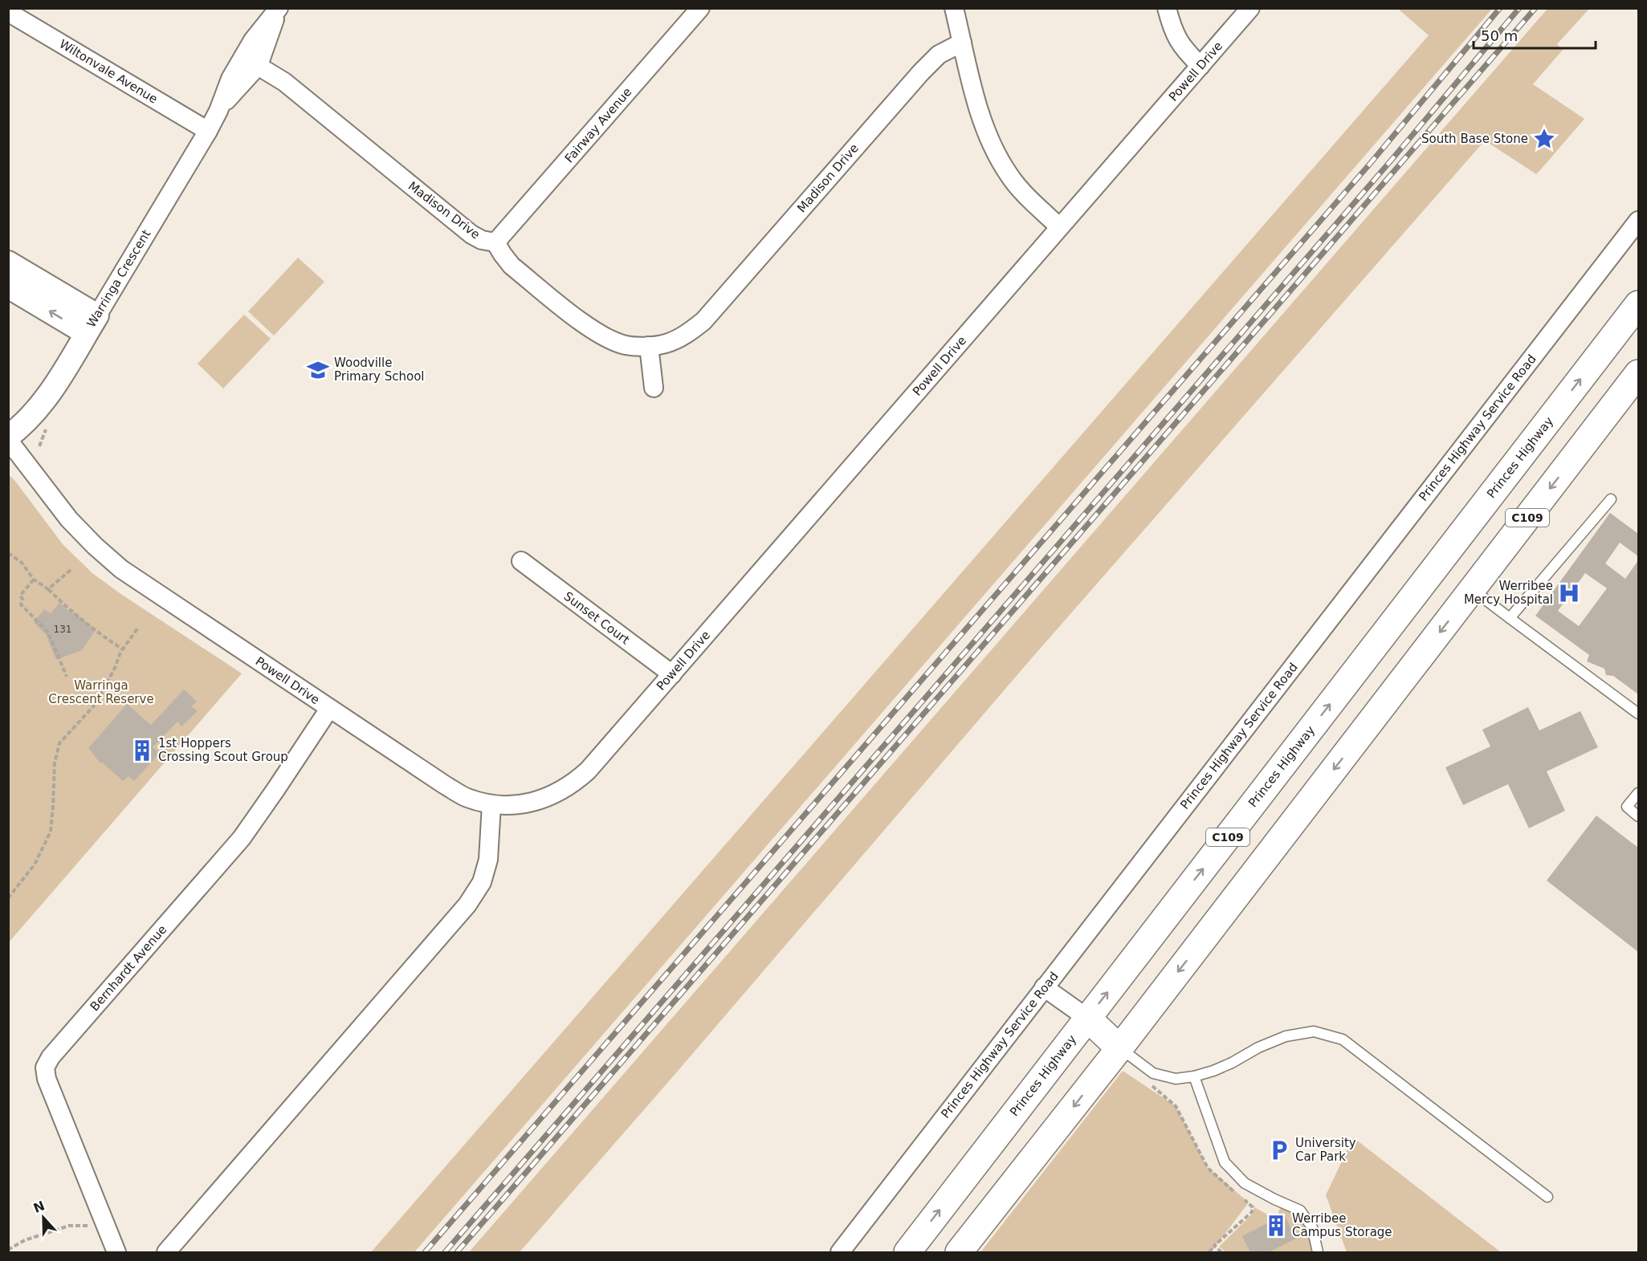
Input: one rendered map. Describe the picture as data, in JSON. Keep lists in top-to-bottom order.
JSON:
{
  "streets": {
    "highway": ["Princes Highway", "C109"],
    "street": [
      "Wiltonvale Avenue",
      "Powell Drive",
      "Fairway Avenue",
      "Madison Drive",
      "Warringa Crescent",
      "Princes Highway Service Road",
      "Sunset Court",
      "Bernhardt Avenue"
    ]
  },
  "crossings": [
    ["Wiltonvale Avenue", "Warringa Crescent"],
    ["Powell Drive", "Warringa Crescent"],
    ["Powell Drive", "Sunset Court"],
    ["Powell Drive", "Bernhardt Avenue"],
    ["Fairway Avenue", "Madison Drive"],
    ["Madison Drive", "Warringa Crescent"]
  ],
  "parks": ["Warringa Crescent Reserve"],
  "places": {
    "place": ["South Base Stone"],
    "school or university": ["Woodville Primary School"],
    "hospital": ["Werribee Mercy Hospital"],
    "building": ["1st Hoppers Crossing Scout Group", "Werribee Campus Storage"],
    "parking": ["University Car Park"]
  },
  "house_numbers": ["131"],
  "scale_bar": "50 m",
  "north": "top"
}
